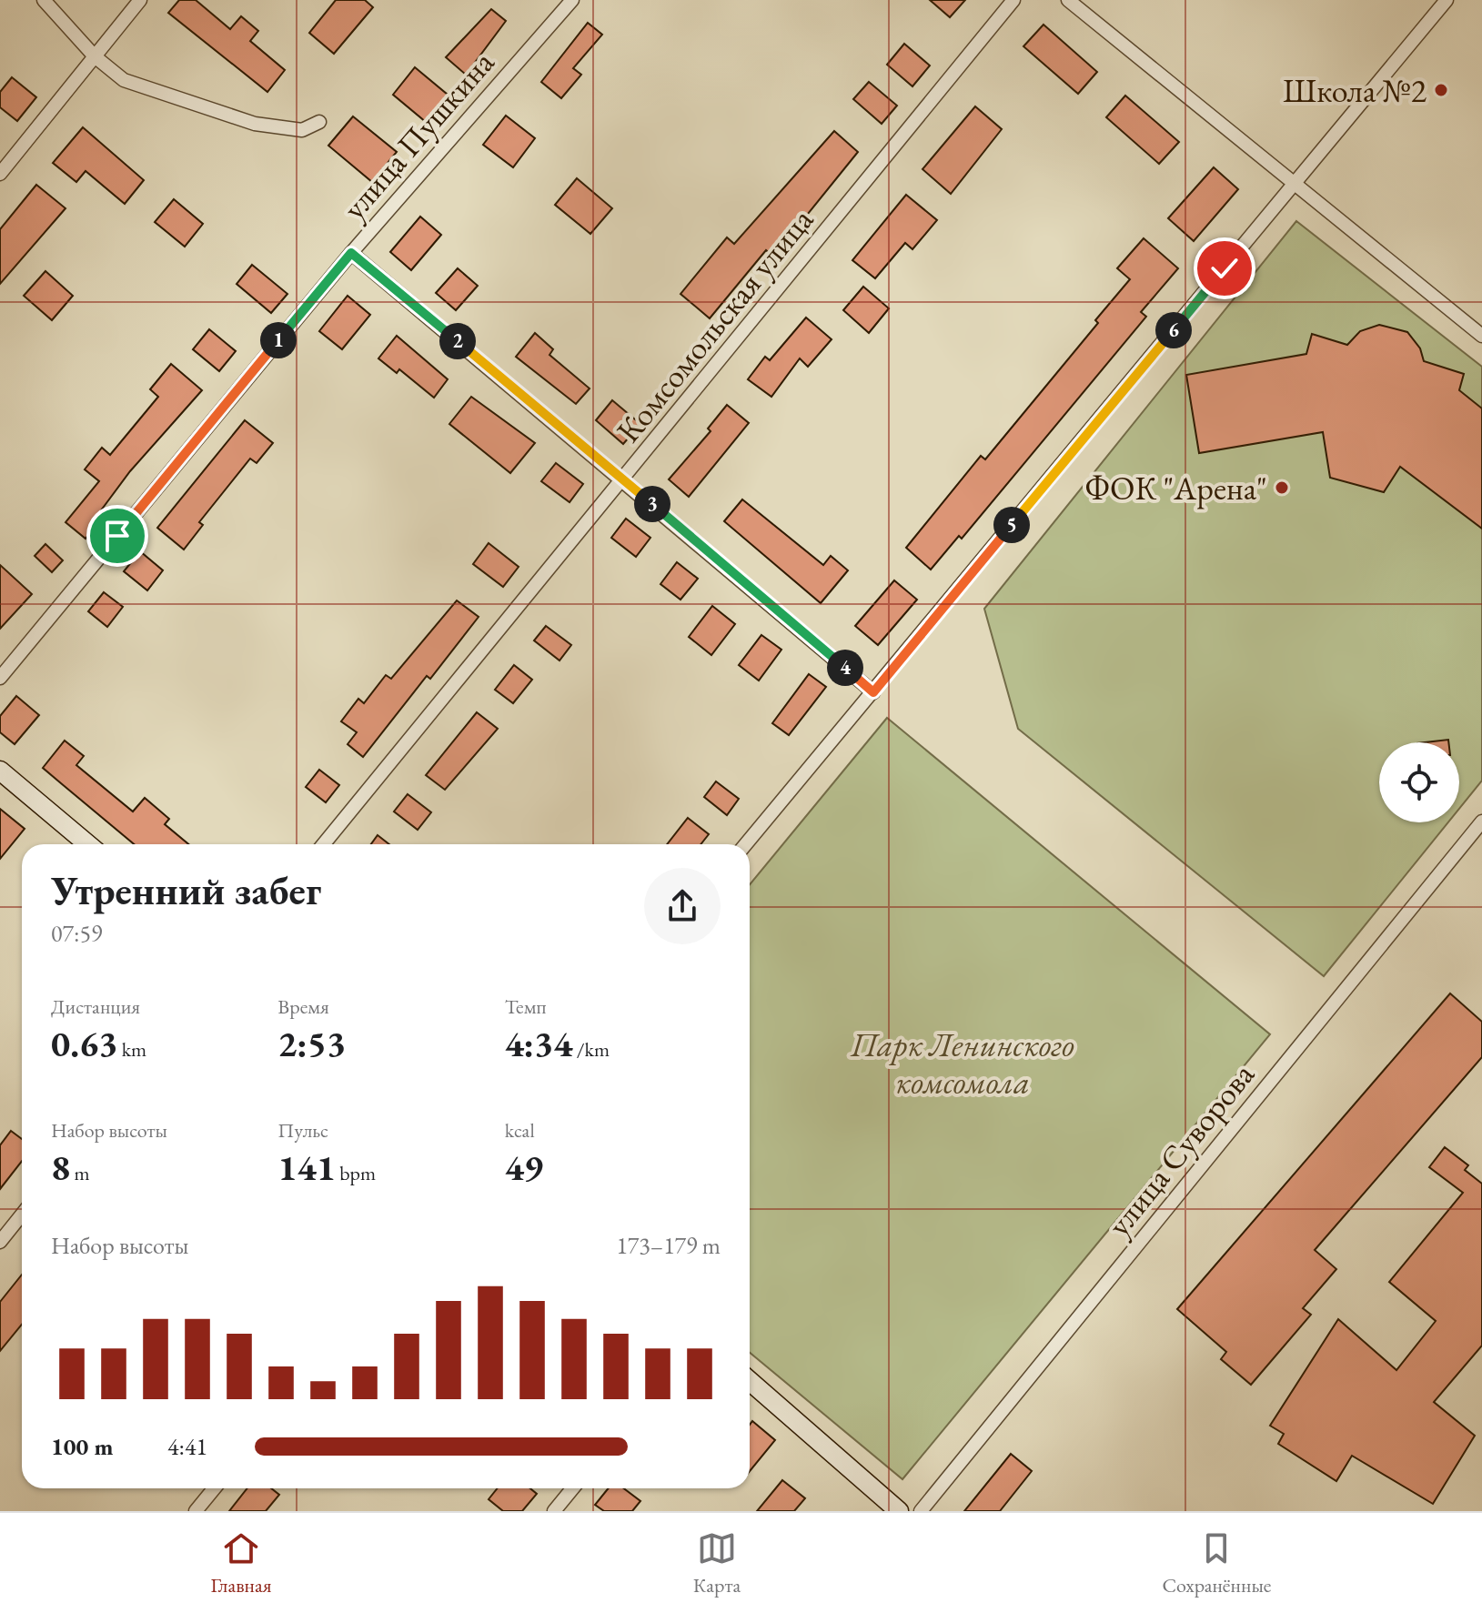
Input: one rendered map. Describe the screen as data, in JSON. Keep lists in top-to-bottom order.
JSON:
{
  "streets": {
    "street": ["улица Пушкина", "Комсомольская улица", "улица Суворова"]
  },
  "parks": ["Парк Ленинского комсомола"],
  "places": ["Школа №2", "ФОК \"Арена\""],
  "page": {
    "pins": [
      "6",
      "1",
      "2",
      "3",
      "5",
      "4"
    ],
    "heading": ["Утренний забег", "07:59"],
    "stats": [
      ["Дистанция", "0.63 km"],
      ["Время", "2:53"],
      ["Темп", "4:34 /km"],
      ["Набор высоты", "8 m"],
      ["Пульс", "141 bpm"],
      ["kcal", "49"]
    ],
    "chart": ["Набор высоты", "173–179 m"],
    "list": [
      {
        "name": "100 m",
        "note": "4:41"
      }
    ],
    "tabs": ["Главная", "Карта", "Сохранённые"]
  }
}
